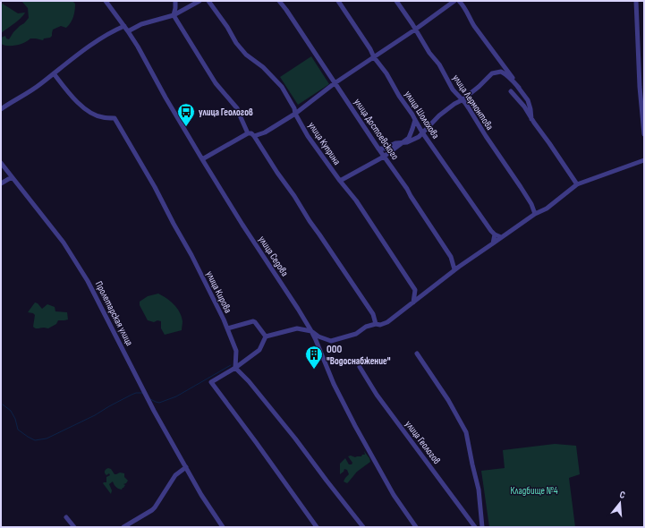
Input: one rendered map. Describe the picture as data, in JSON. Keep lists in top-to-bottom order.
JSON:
{
  "streets": {
    "street": [
      "улица Лермонтова",
      "улица Шолохова",
      "улица Достоевского",
      "улица Куприна",
      "улица Седова",
      "улица Кирова",
      "Пролетарская улица",
      "улица Геологов"
    ]
  },
  "parks": ["Кладбище №4"],
  "places": {
    "bus stop": ["улица Геологов"],
    "building": ["ООО \"Водоснабжение\""]
  },
  "north": "top"
}
